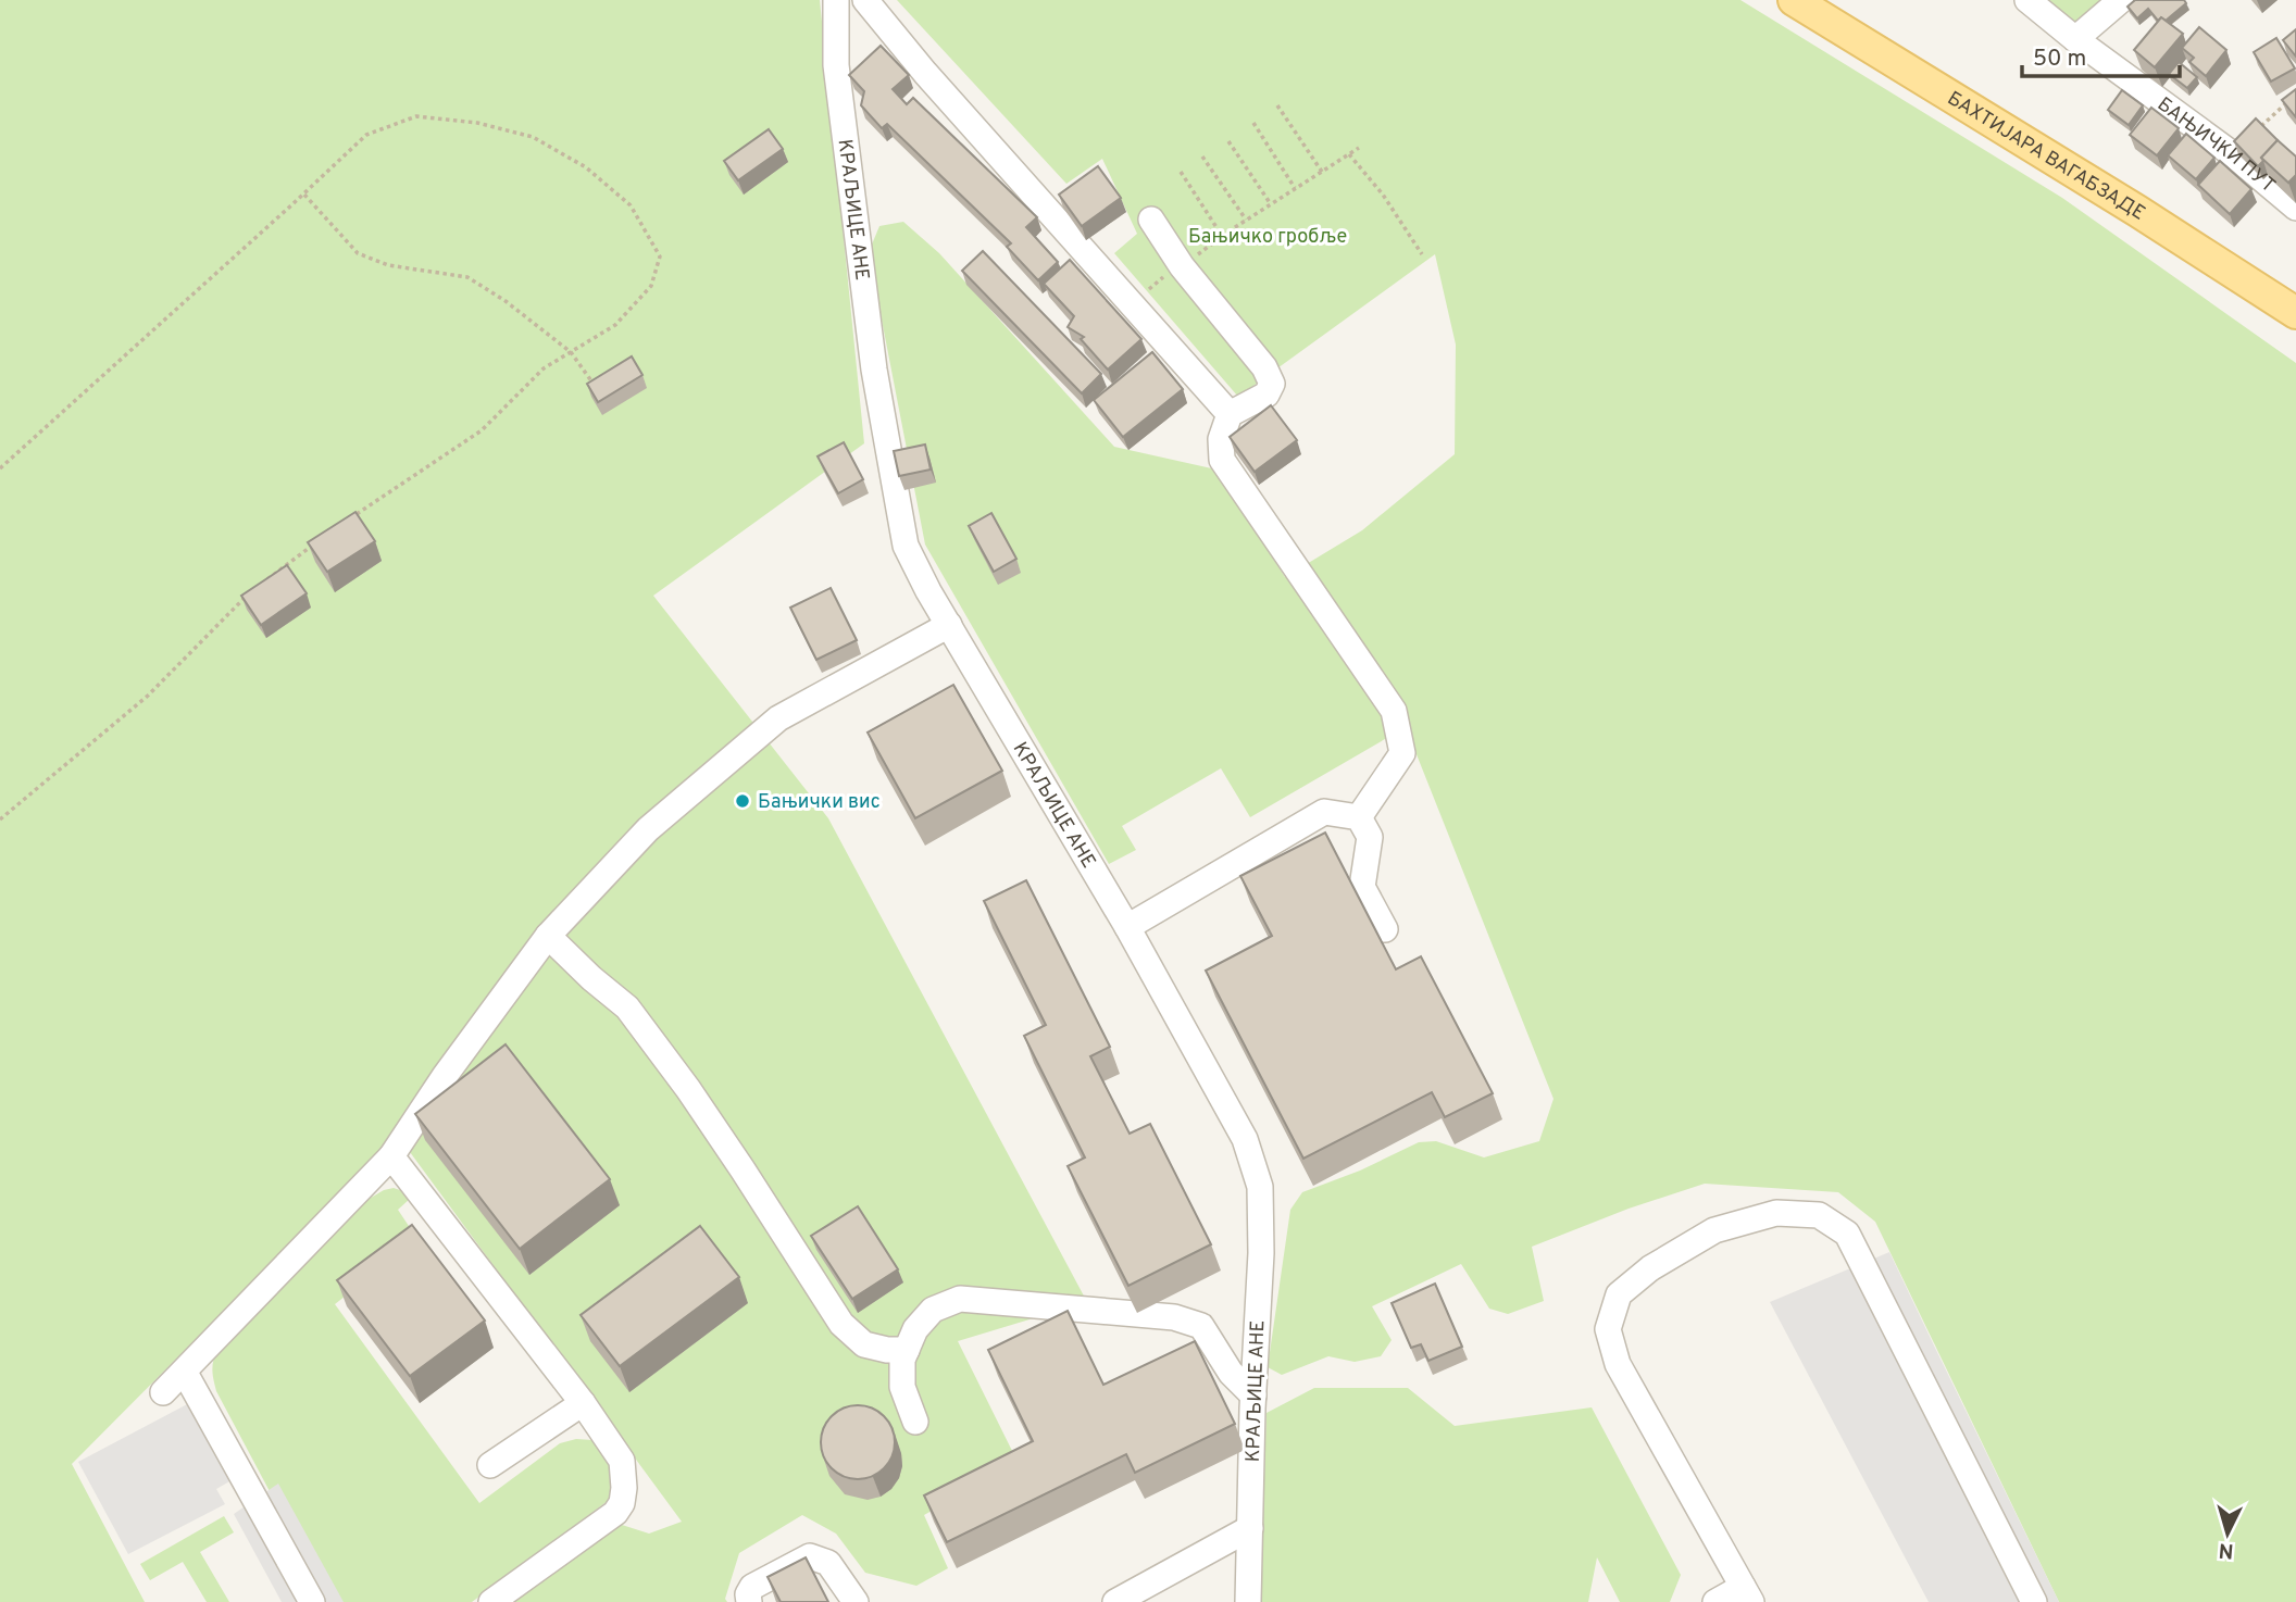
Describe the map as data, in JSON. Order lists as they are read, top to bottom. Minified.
{"streets":{"main road":["БАХТИЈАРА ВАГАБЗАДЕ"],"street":["БАЊИЧКИ ПУТ","КРАЉИЦЕ АНЕ"]},"parks":["Бањичко гробље"],"places":["Бањички вис"],"scale_bar":"50 m","north":"bottom"}
